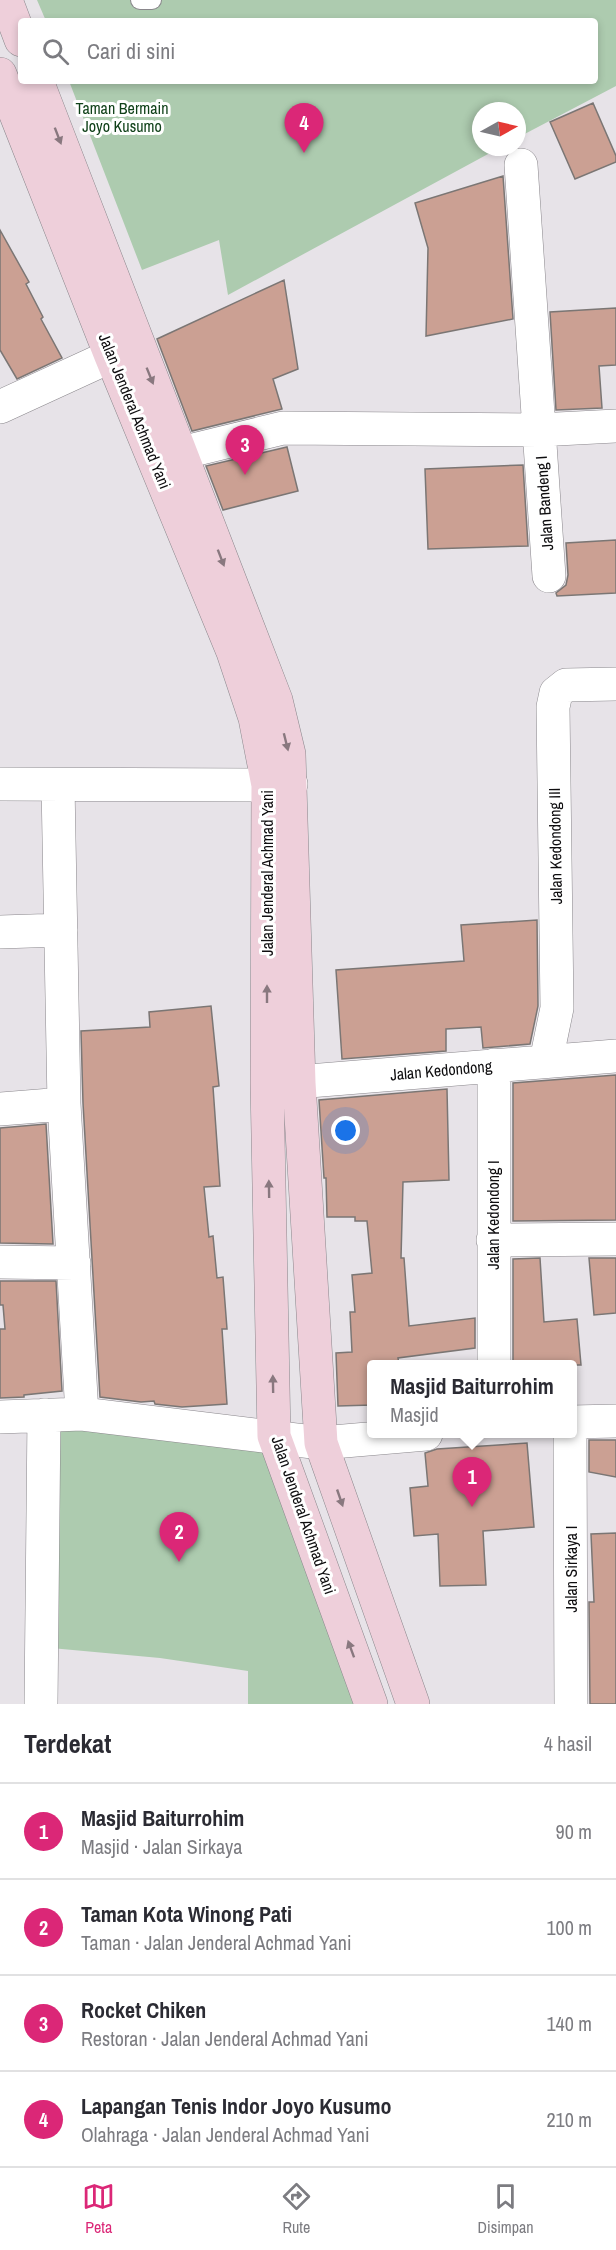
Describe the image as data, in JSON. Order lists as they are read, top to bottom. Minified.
{"streets":{"main road":["Jalan Jenderal Achmad Yani"],"street":["Jalan Bandeng I","Jalan Kedondong III","Jalan Kedondong","Jalan Kedondong I","Jalan Sirkaya I"]},"crossings":[["Jalan Jenderal Achmad Yani","Jalan Kedondong"],["Jalan Kedondong III","Jalan Kedondong"],["Jalan Kedondong","Jalan Kedondong I"]],"parks":["Taman Bermain Joyo Kusumo"],"north":"right","page":{"search":"Cari di sini","pins":["4","3","1","2"],"popup":["Masjid Baiturrohim","Masjid"],"heading":["Terdekat","4 hasil"],"list":[{"mark":"1","name":"Masjid Baiturrohim","note":"Masjid · Jalan Sirkaya","value":"90 m"},{"mark":"2","name":"Taman Kota Winong Pati","note":"Taman · Jalan Jenderal Achmad Yani","value":"100 m"},{"mark":"3","name":"Rocket Chiken","note":"Restoran · Jalan Jenderal Achmad Yani","value":"140 m"},{"mark":"4","name":"Lapangan Tenis Indor Joyo Kusumo","note":"Olahraga · Jalan Jenderal Achmad Yani","value":"210 m"}],"nav":["Peta","Rute","Disimpan"]}}
